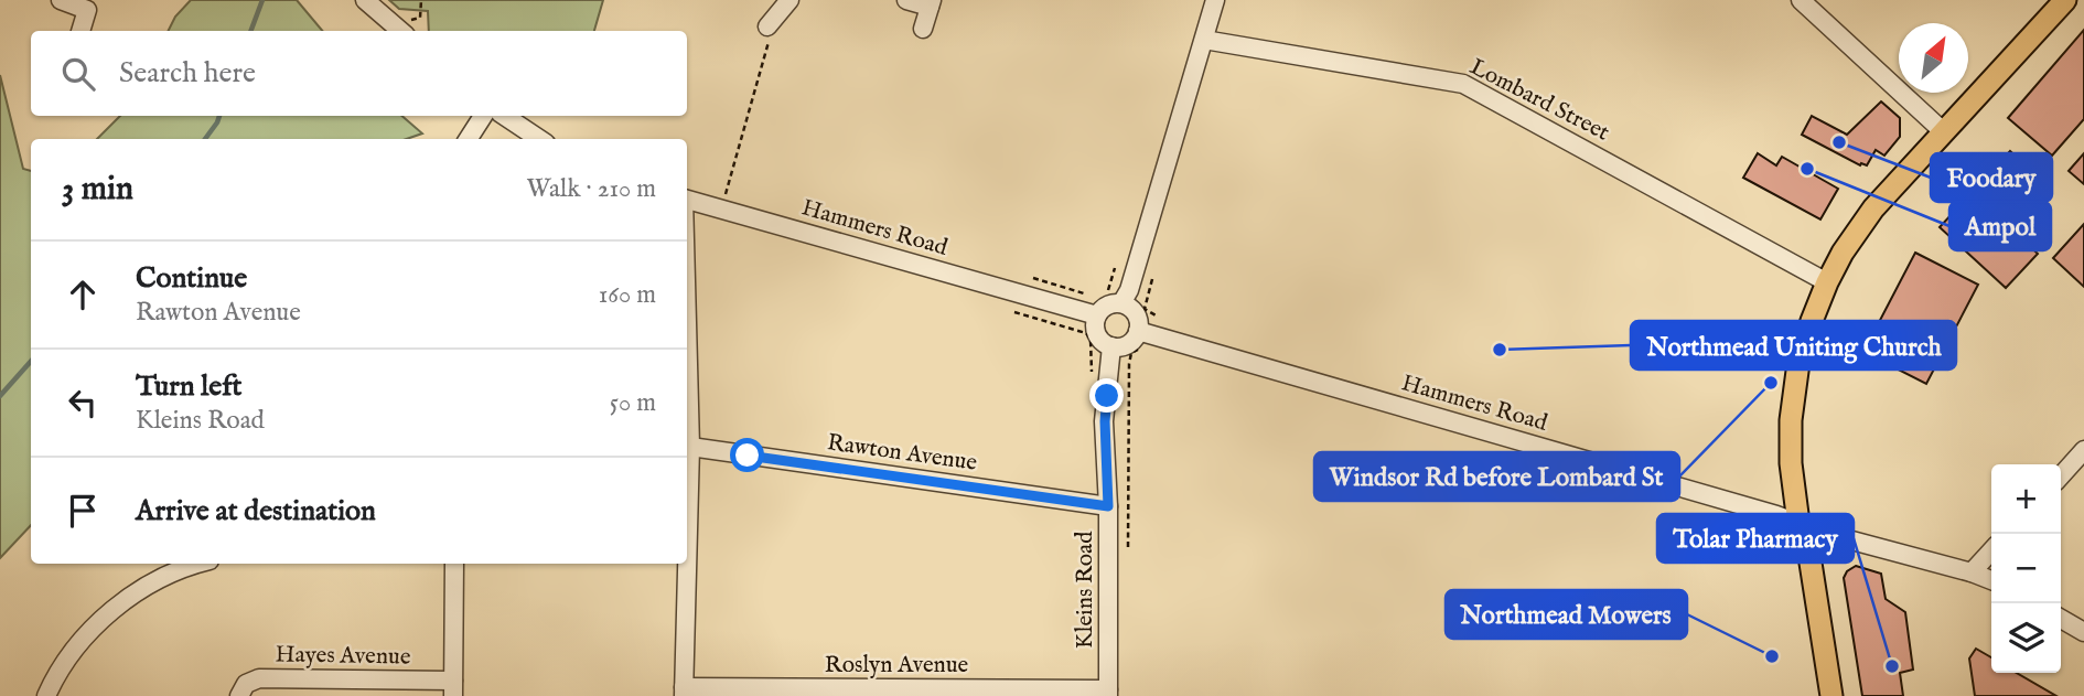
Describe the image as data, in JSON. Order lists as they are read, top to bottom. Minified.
{"streets":{"street":["Lombard Street","Hammers Road","Rawton Avenue","Kleins Road","Hayes Avenue","Roslyn Avenue"]},"crossings":[["Hammers Road","Kleins Road"],["Rawton Avenue","Kleins Road"],["Kleins Road","Roslyn Avenue"]],"places":["Foodary","Ampol","Northmead Uniting Church","Windsor Rd before Lombard St","Northmead Mowers","Tolar Pharmacy"],"north":"top right","page":{"search":"Search here","heading":["3 min","Walk · 210 m"],"list":[["Continue","Rawton Avenue","160 m"],["Turn left","Kleins Road","50 m"],"Arrive at destination"],"map_buttons":["+","−"]}}
